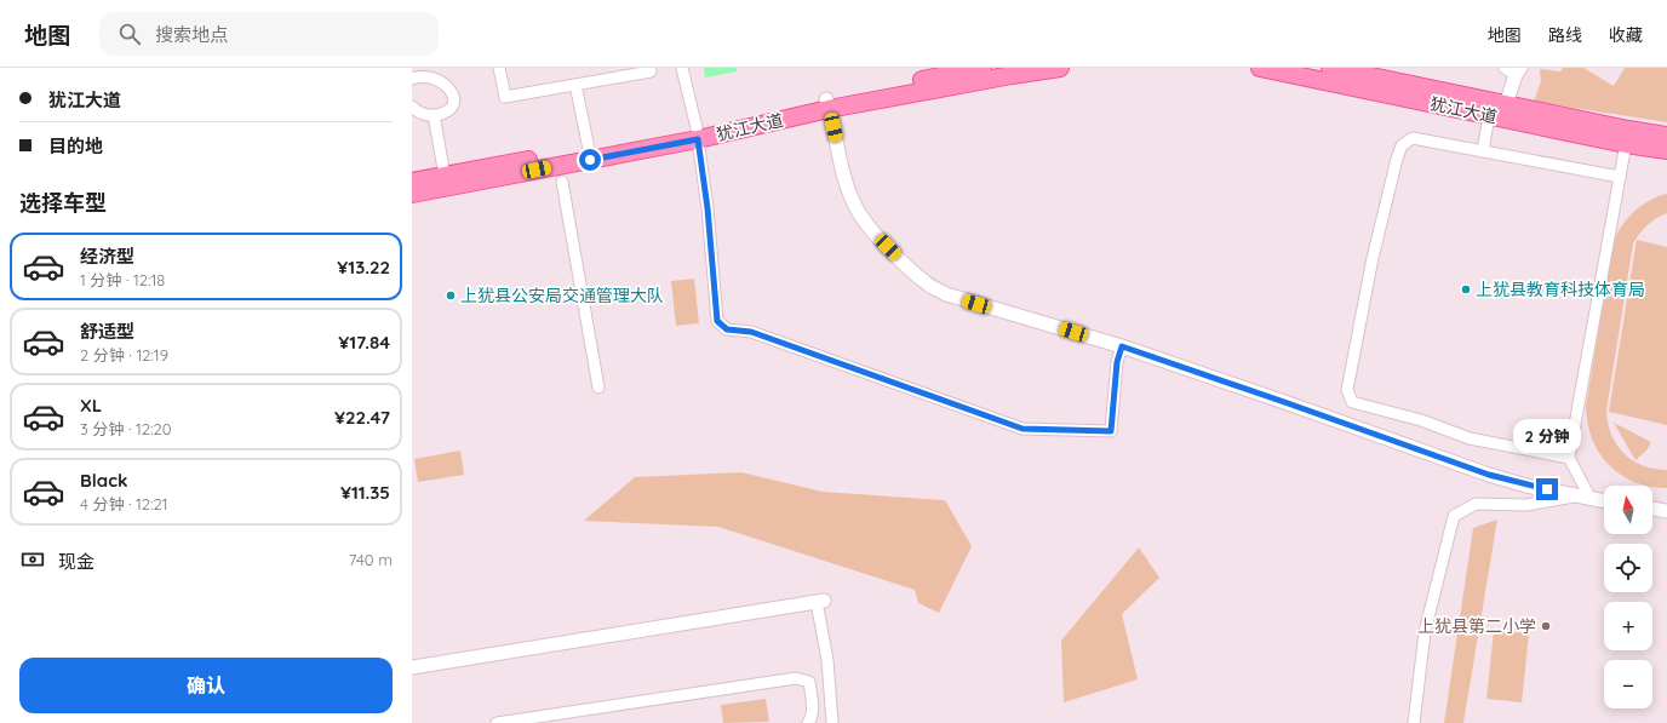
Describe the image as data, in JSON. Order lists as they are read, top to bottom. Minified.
{"streets":{"main road":["犹江大道"]},"places":["上犹县教育科技体育局","上犹县公安局交通管理大队","上犹县第二小学"],"north":"top","page":{"header":"地图","search":"搜索地点","nav":["地图","路线","收藏"],"banner":["犹江大道","目的地"],"heading":"选择车型","list":[{"name":"经济型","note":"1 分钟 · 12:18","value":"¥13.22"},{"name":"舒适型","note":"2 分钟 · 12:19","value":"¥17.84"},{"name":"XL","note":"3 分钟 · 12:20","value":"¥22.47"},{"name":"Black","note":"4 分钟 · 12:21","value":"¥11.35"}],"bubble":"2 分钟","map_buttons":["+","−"],"pay":["现金","740 m"],"buttons":"确认"}}
